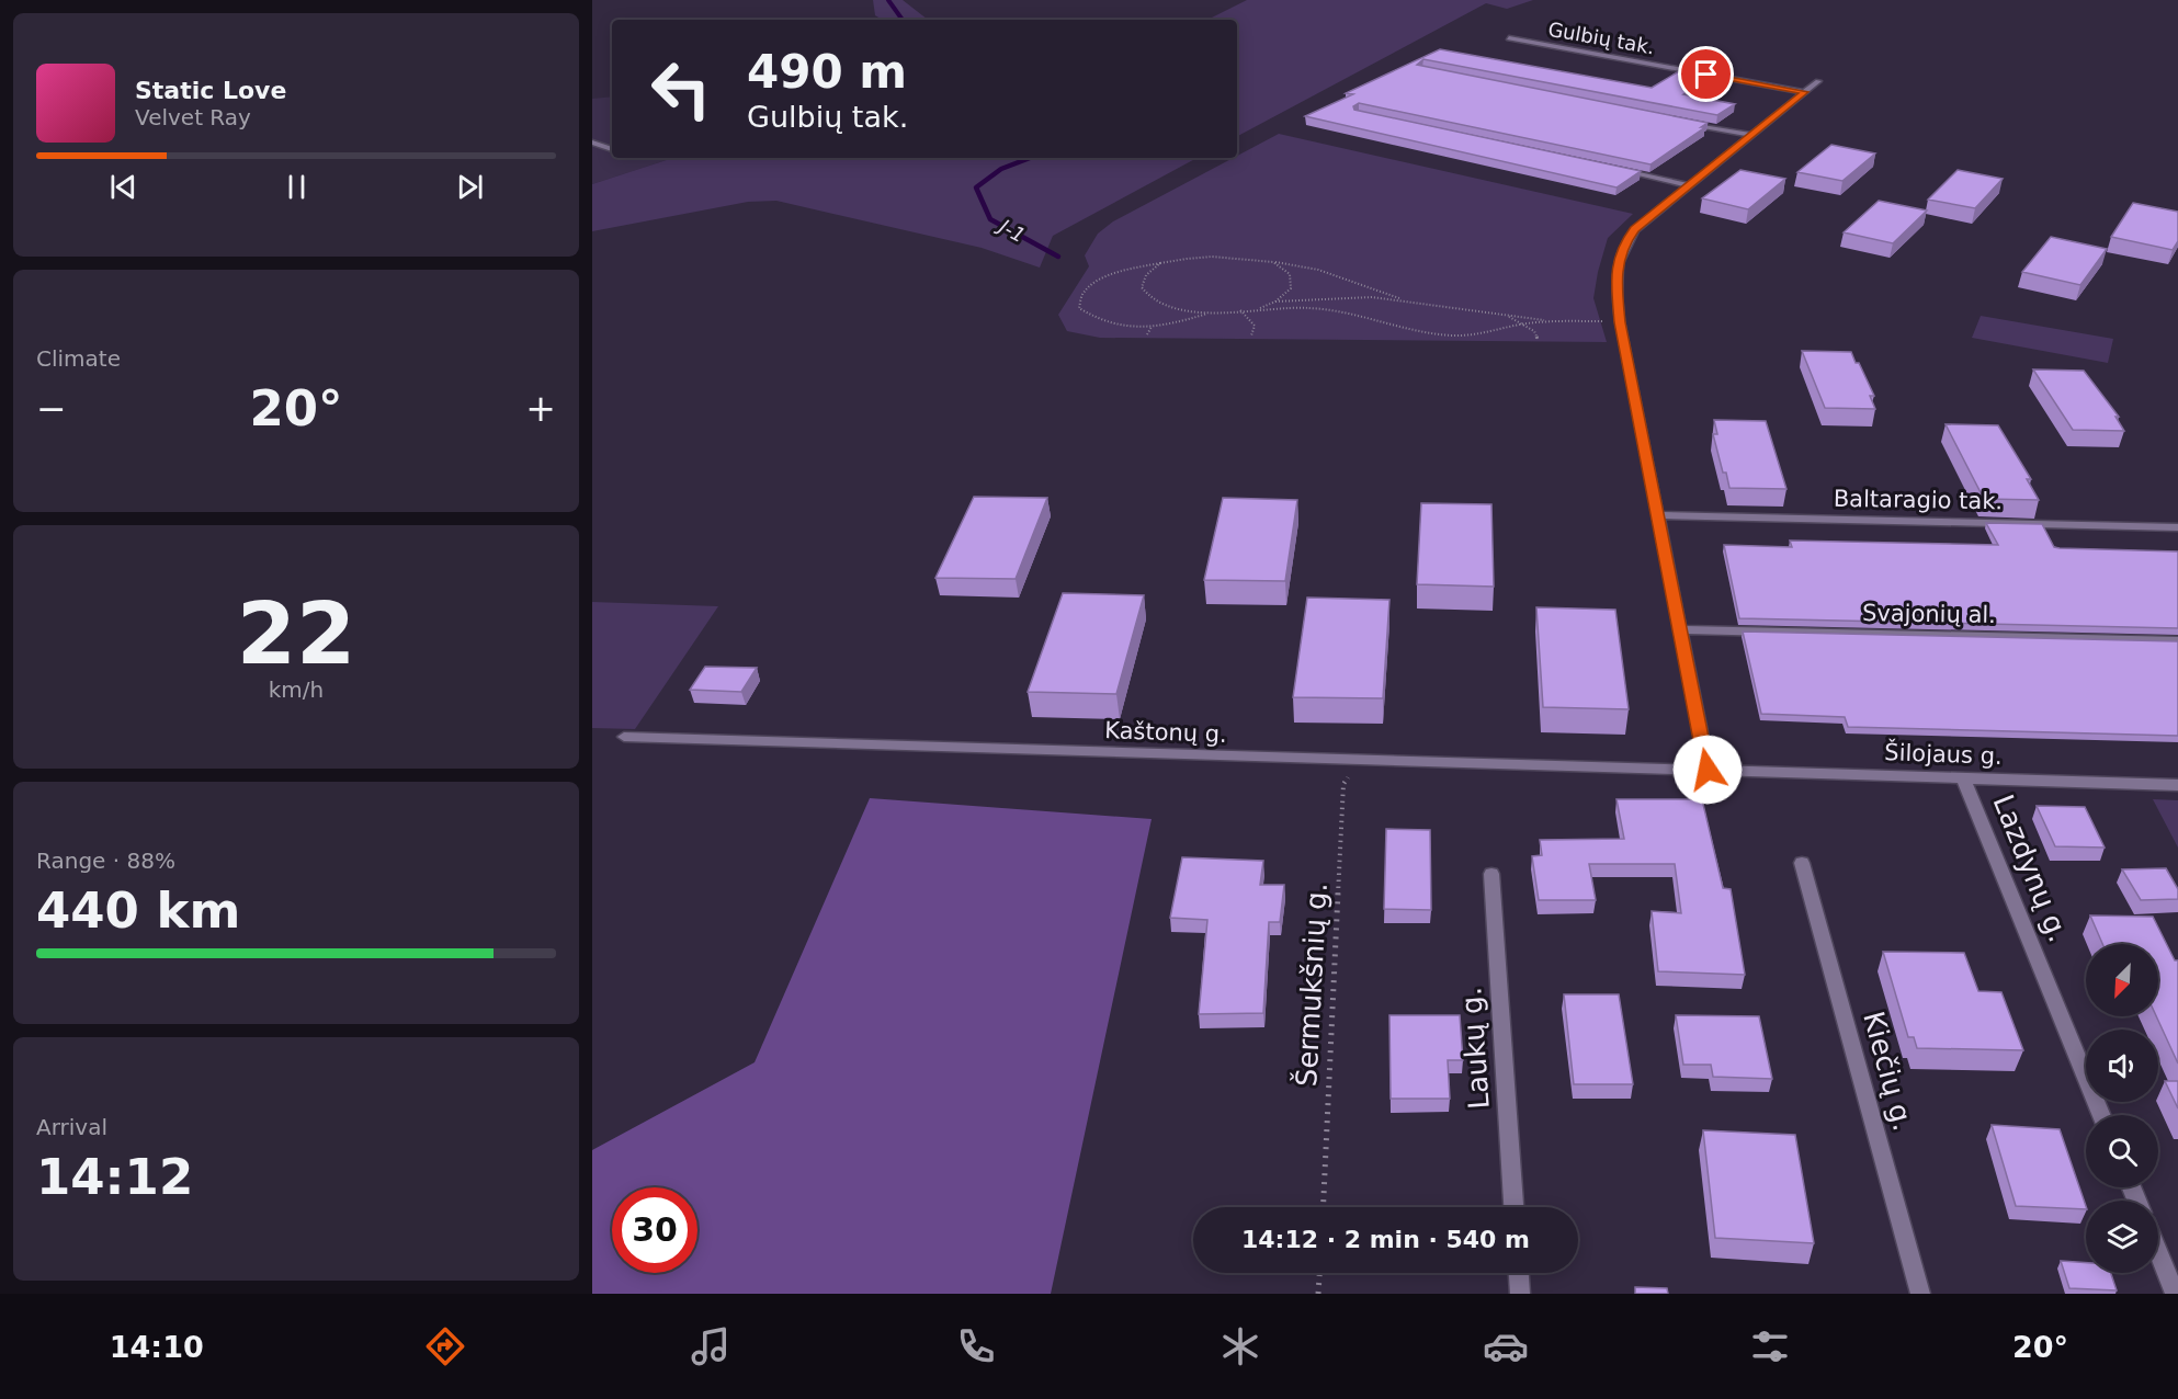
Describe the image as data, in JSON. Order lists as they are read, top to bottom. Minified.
{"streets":{"street":["Gulbių tak.","Baltaragio tak.","Svajonių al.","Kaštonų g.","Šilojaus g.","Lazdynų g.","Laukų g.","Kiečių g."],"path":["Šermukšnių g."]},"crossings":[["Kaštonų g.","Šilojaus g."],["Kaštonų g.","Šermukšnių g."],["Šilojaus g.","Lazdynų g."]],"water":["J-1"],"north":"bottom left","page":{"turn":["490 m","Gulbių tak."],"song":["Static Love","Velvet Ray"],"tile":["Climate",["22","km/h"],["Range · 88%","440 km"],["Arrival","14:12"]],"heat":["−","20°","+"],"limit":"30","trip":"14:12 · 2 min · 540 m","tabs":["14:10","20°"]}}
